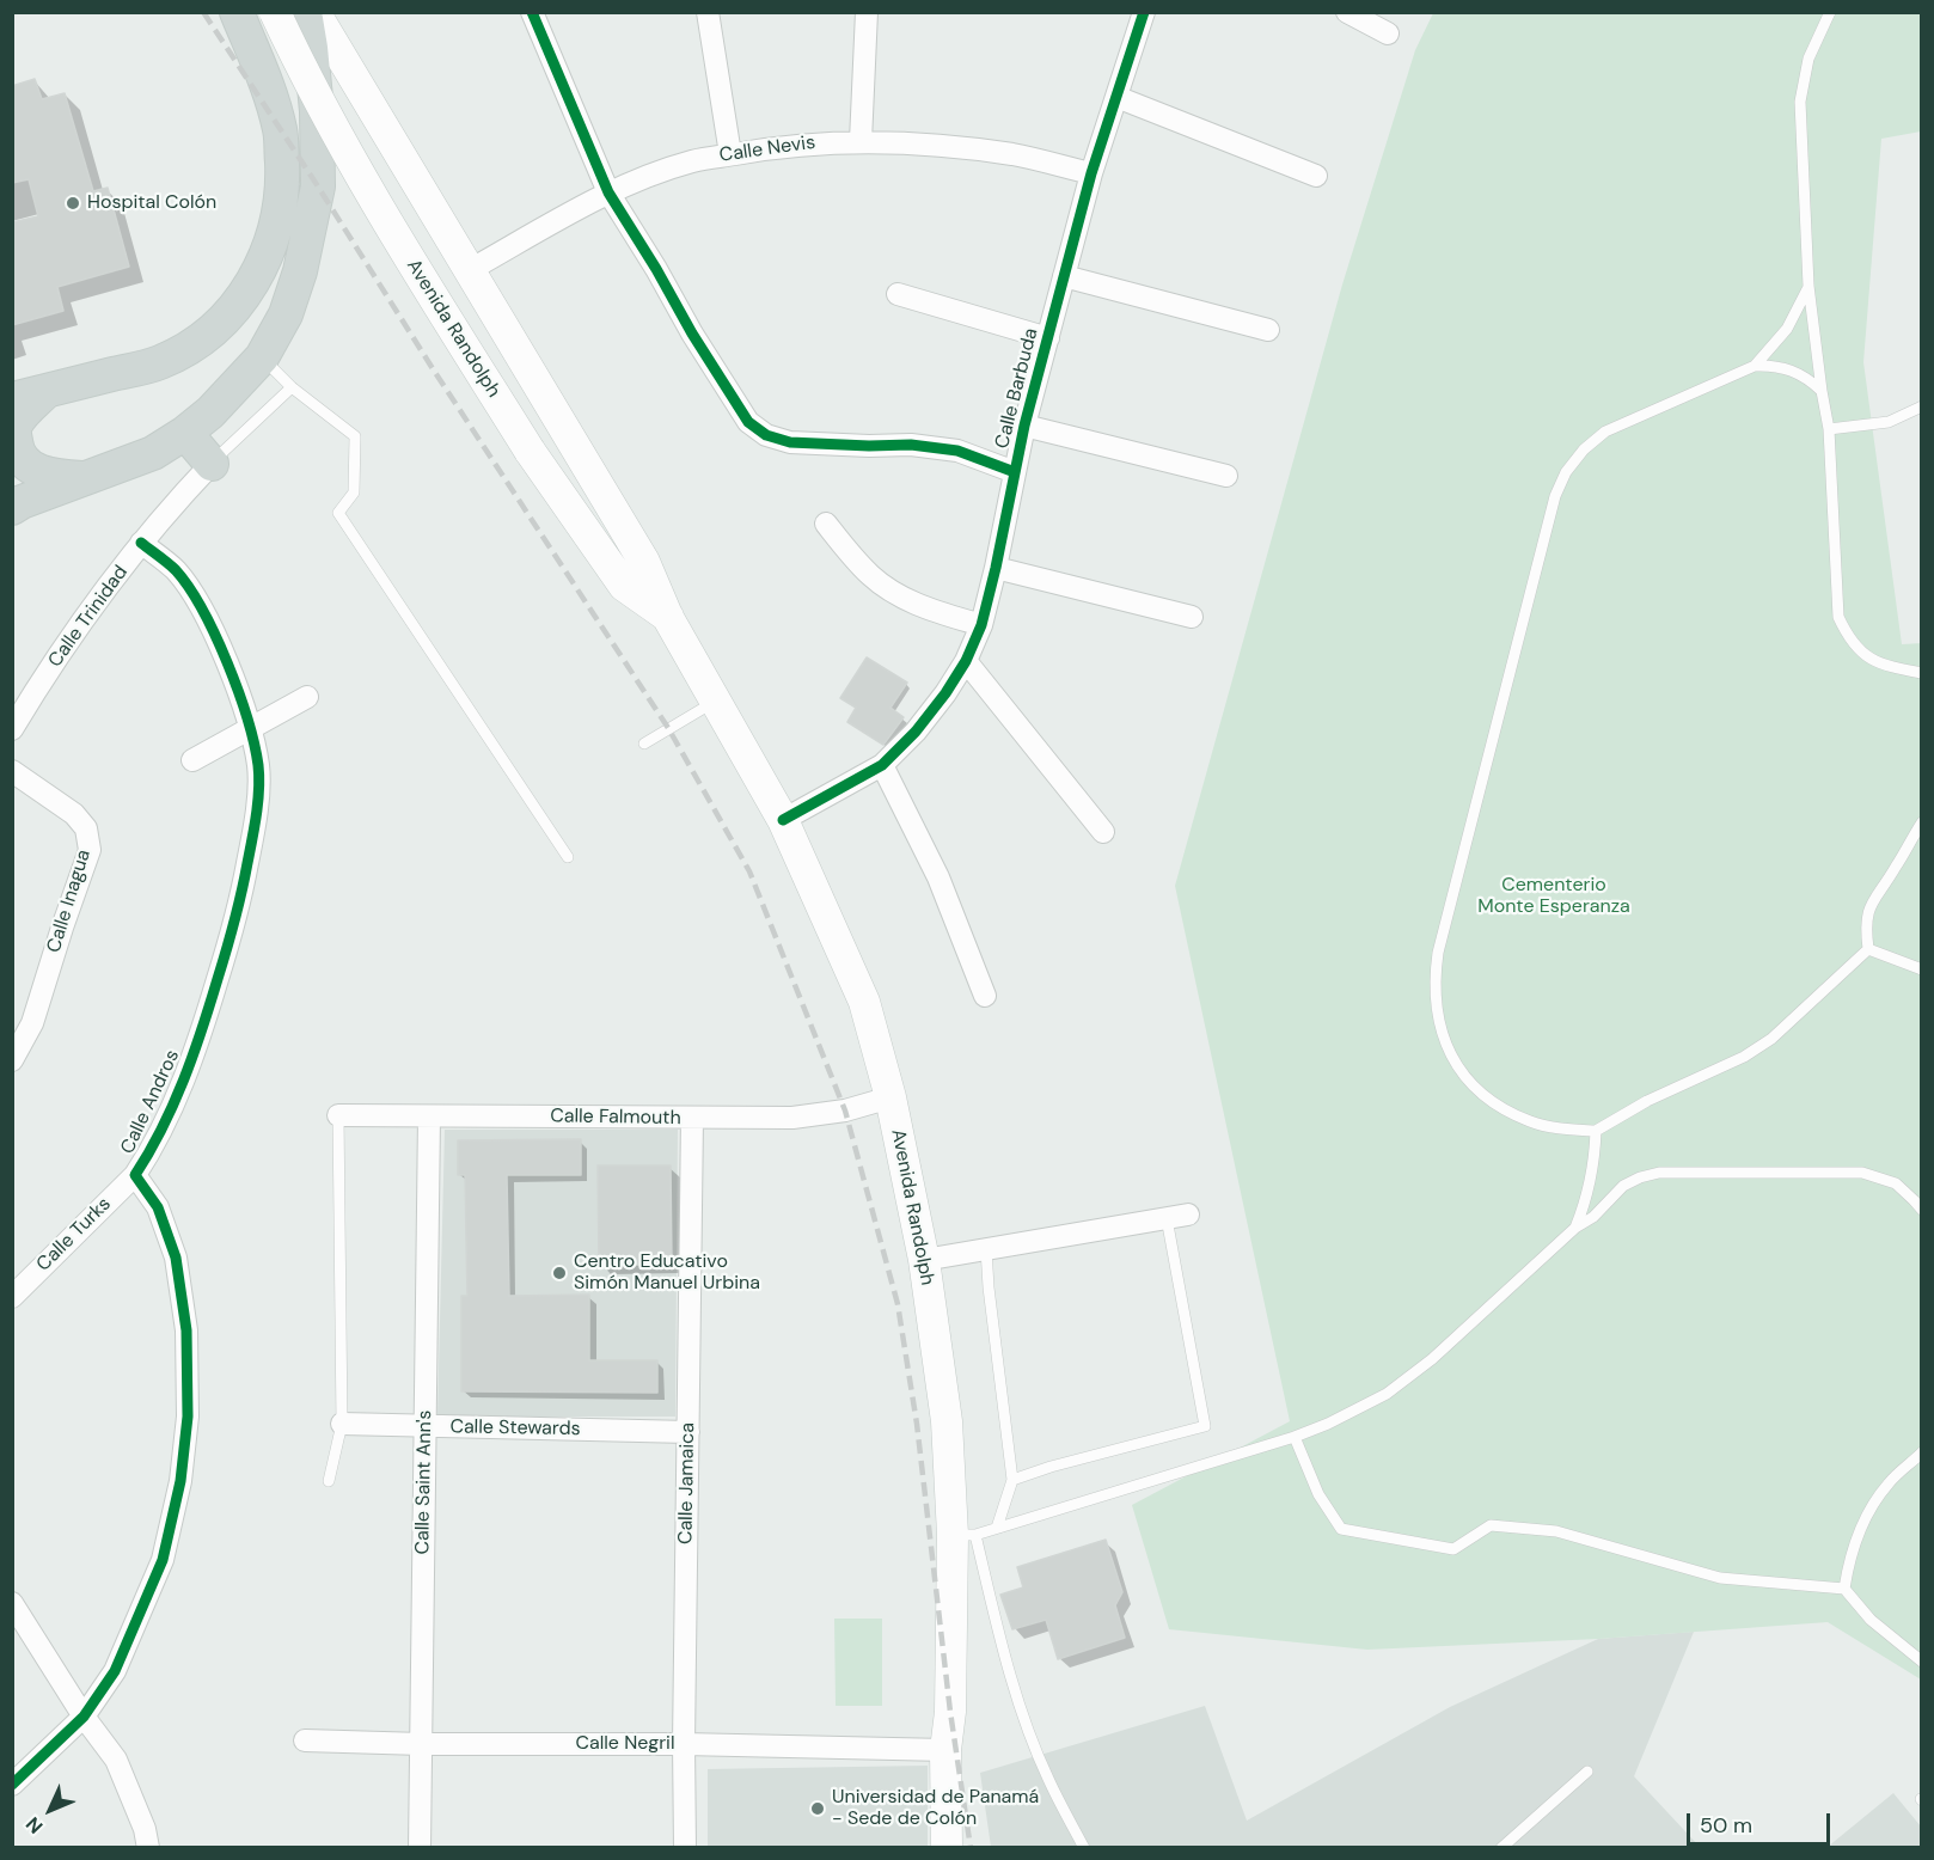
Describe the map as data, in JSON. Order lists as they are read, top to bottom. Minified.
{"streets":{"main road":["Avenida Randolph"],"street":["Calle Nevis","Calle Barbuda","Calle Trinidad","Calle Inagua","Calle Andros","Calle Falmouth","Calle Turks","Calle Stewards","Calle Saint Ann's","Calle Jamaica","Calle Negril"]},"crossings":[["Calle Nevis","Avenida Randolph"],["Calle Nevis","Calle Barbuda"],["Avenida Randolph","Calle Barbuda"],["Avenida Randolph","Calle Falmouth"],["Avenida Randolph","Calle Negril"],["Calle Trinidad","Calle Andros"],["Calle Andros","Calle Turks"],["Calle Falmouth","Calle Saint Ann's"],["Calle Falmouth","Calle Jamaica"],["Calle Stewards","Calle Saint Ann's"],["Calle Stewards","Calle Jamaica"],["Calle Saint Ann's","Calle Negril"],["Calle Jamaica","Calle Negril"]],"parks":["Cementerio Monte Esperanza"],"places":["Hospital Colón","Centro Educativo Simón Manuel Urbina","Universidad de Panamá - Sede de Colón"],"scale_bar":"50 m","north":"bottom left"}
